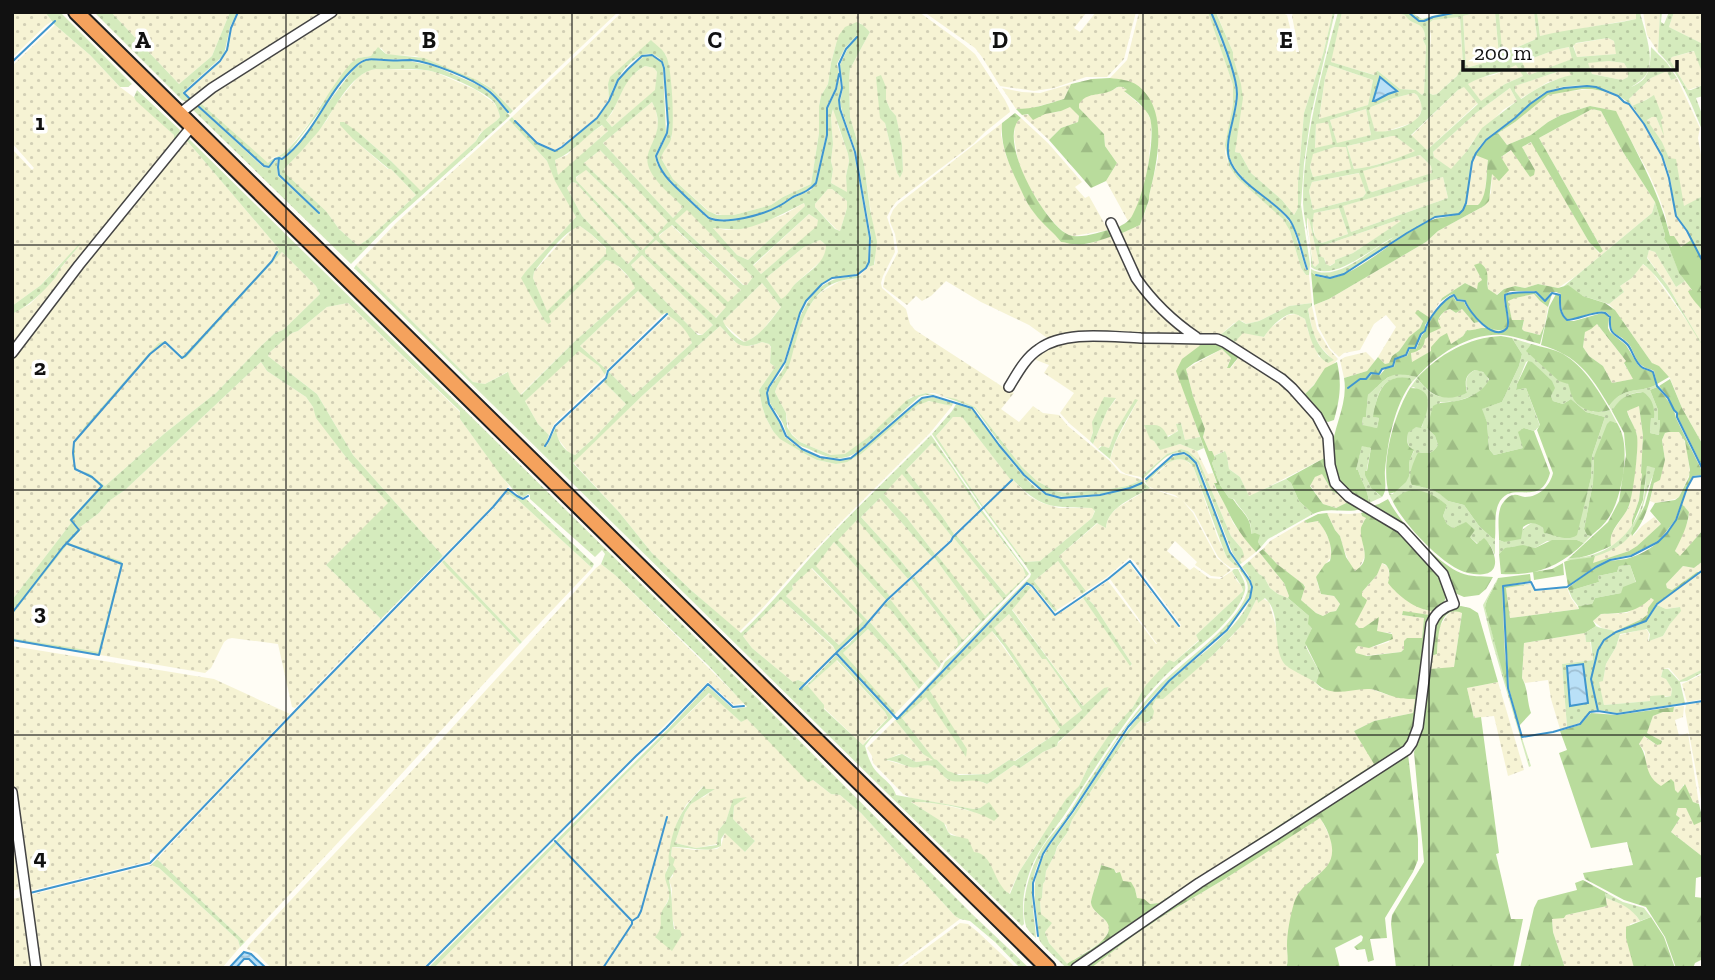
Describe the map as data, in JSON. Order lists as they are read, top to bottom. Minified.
{"scale_bar":"200 m","grid":{"columns":["A","B","C","D","E"],"rows":["1","2","3","4"]}}
